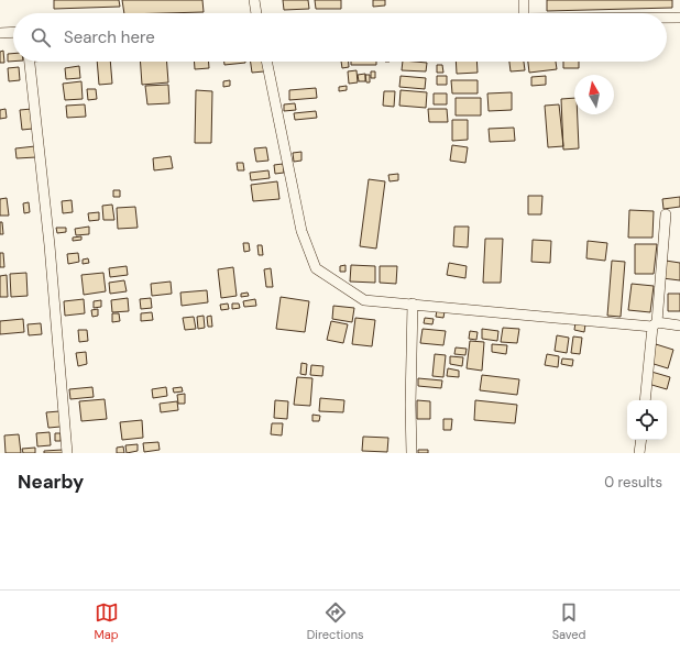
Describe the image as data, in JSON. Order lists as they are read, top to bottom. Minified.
{"north":"top","page":{"search":"Search here","heading":["Nearby","0 results"],"nav":["Map","Directions","Saved"]}}
